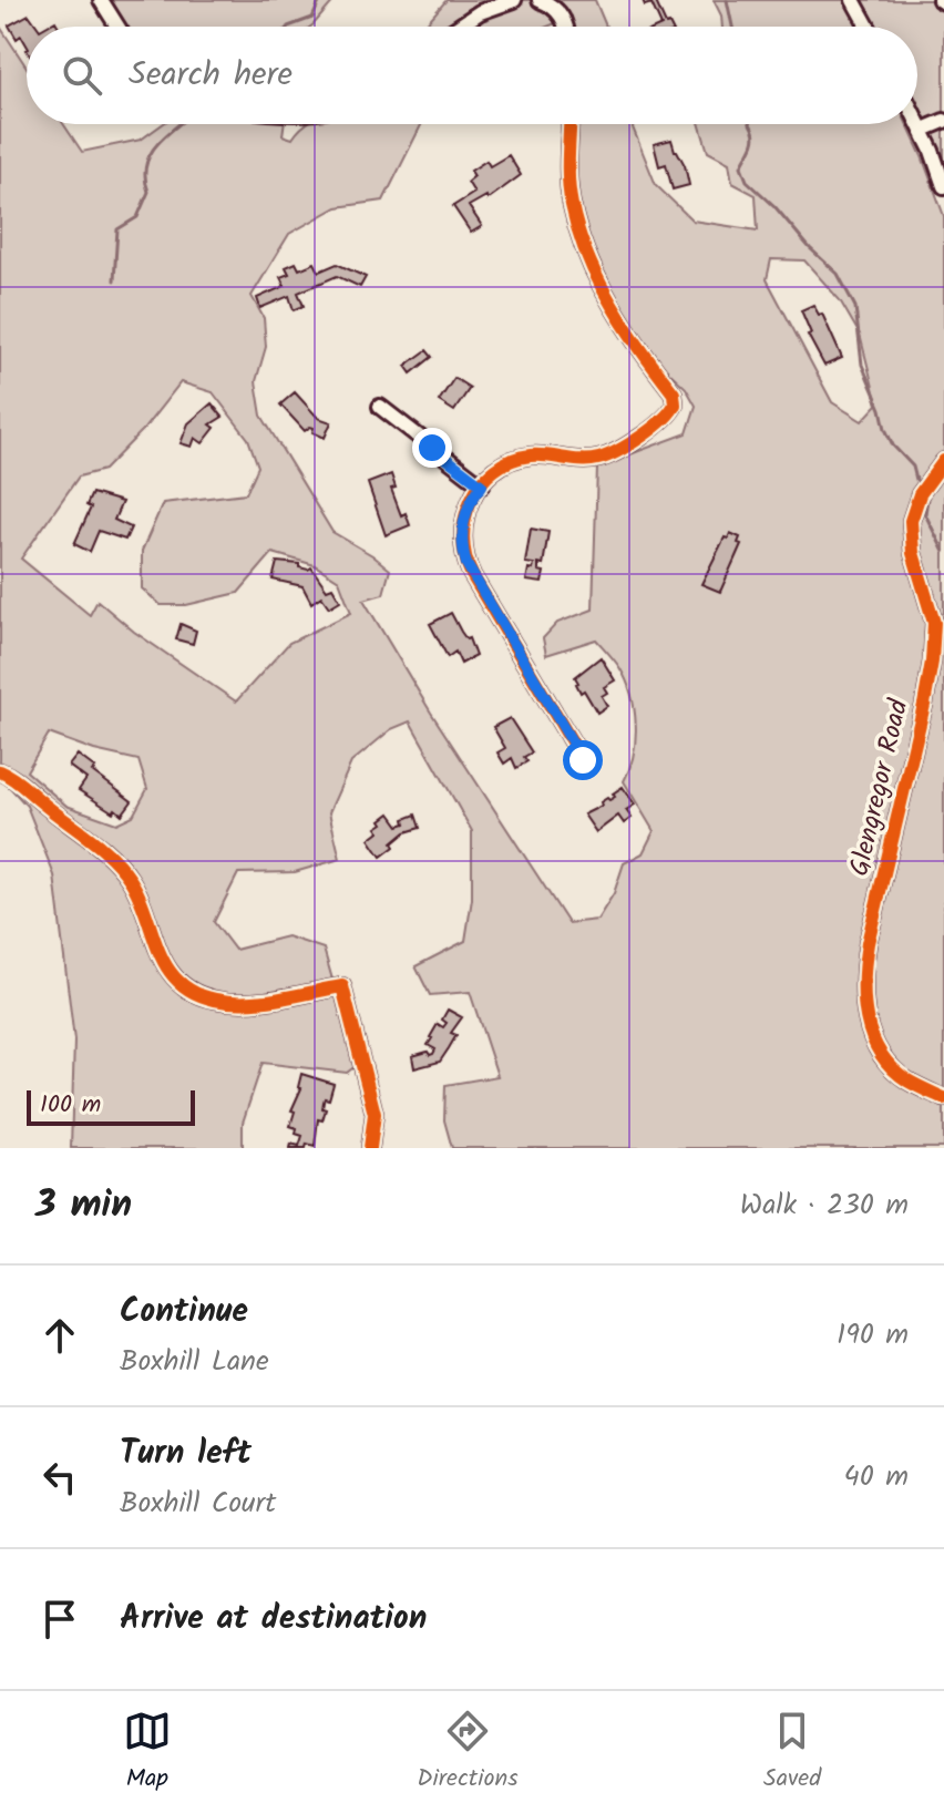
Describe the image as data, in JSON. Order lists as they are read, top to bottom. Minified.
{"streets":{"street":["Glengregor Road"]},"scale_bar":"100 m","page":{"search":"Search here","scale":"100 m","heading":["3 min","Walk · 230 m"],"list":[["Continue","Boxhill Lane","190 m"],["Turn left","Boxhill Court","40 m"],"Arrive at destination"],"nav":["Map","Directions","Saved"]}}
